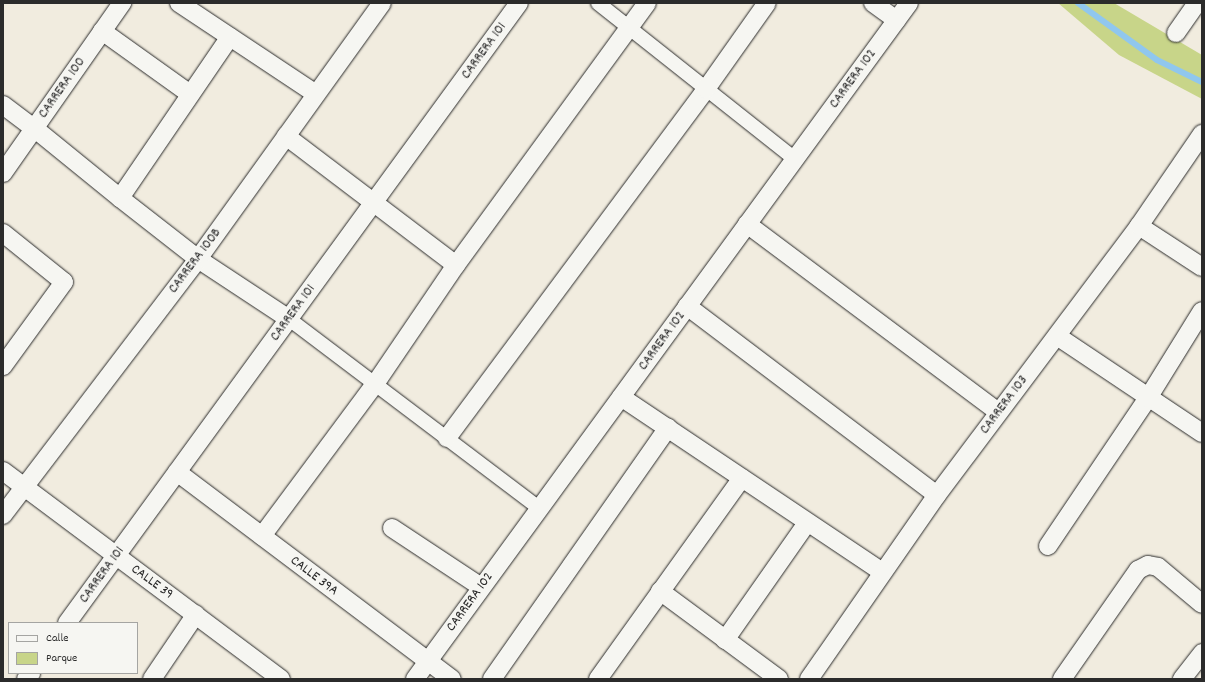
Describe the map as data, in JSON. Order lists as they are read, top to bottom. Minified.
{"streets":{"street":["CARRERA 101","CARRERA 102","CARRERA 100","CARRERA 100B","CARRERA 103","CALLE 39A","CALLE 39"]},"crossings":[["CARRERA 101","CALLE 39A"],["CARRERA 101","CALLE 39"],["CARRERA 102","CALLE 39A"],["CARRERA 100B","CALLE 39"]],"legend":["Calle","Parque"]}
